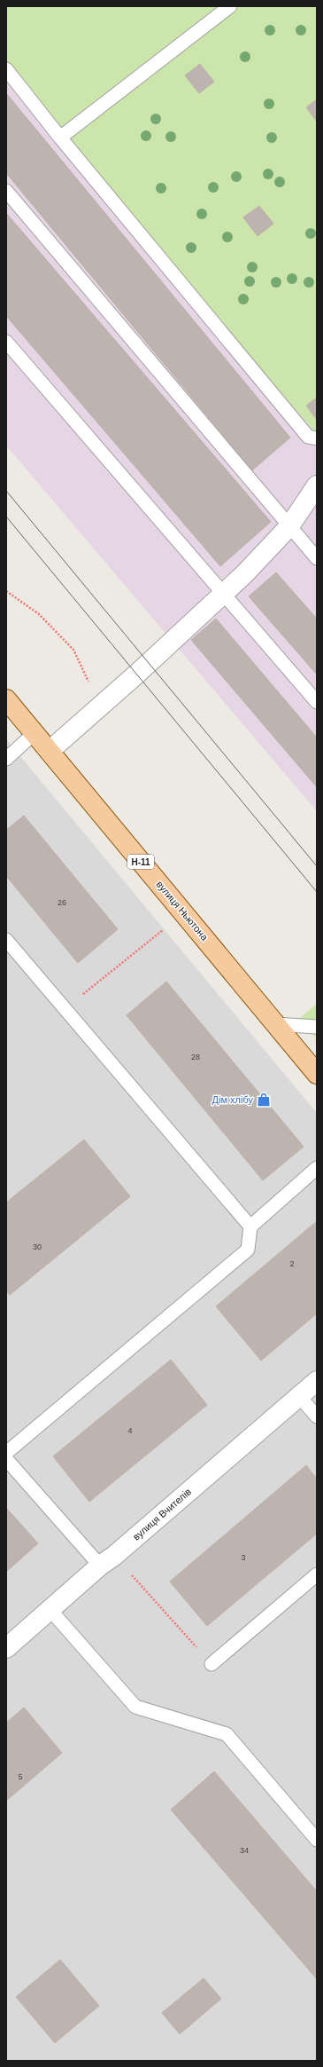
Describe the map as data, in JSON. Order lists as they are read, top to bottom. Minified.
{"streets":{"main road":["Н-11","вулиця Ньютона"],"street":["вулиця Вчителів"]},"places":{"shop":["Дім хлібу"]},"house_numbers":["26","28","30","2","4","3","5","34"]}
